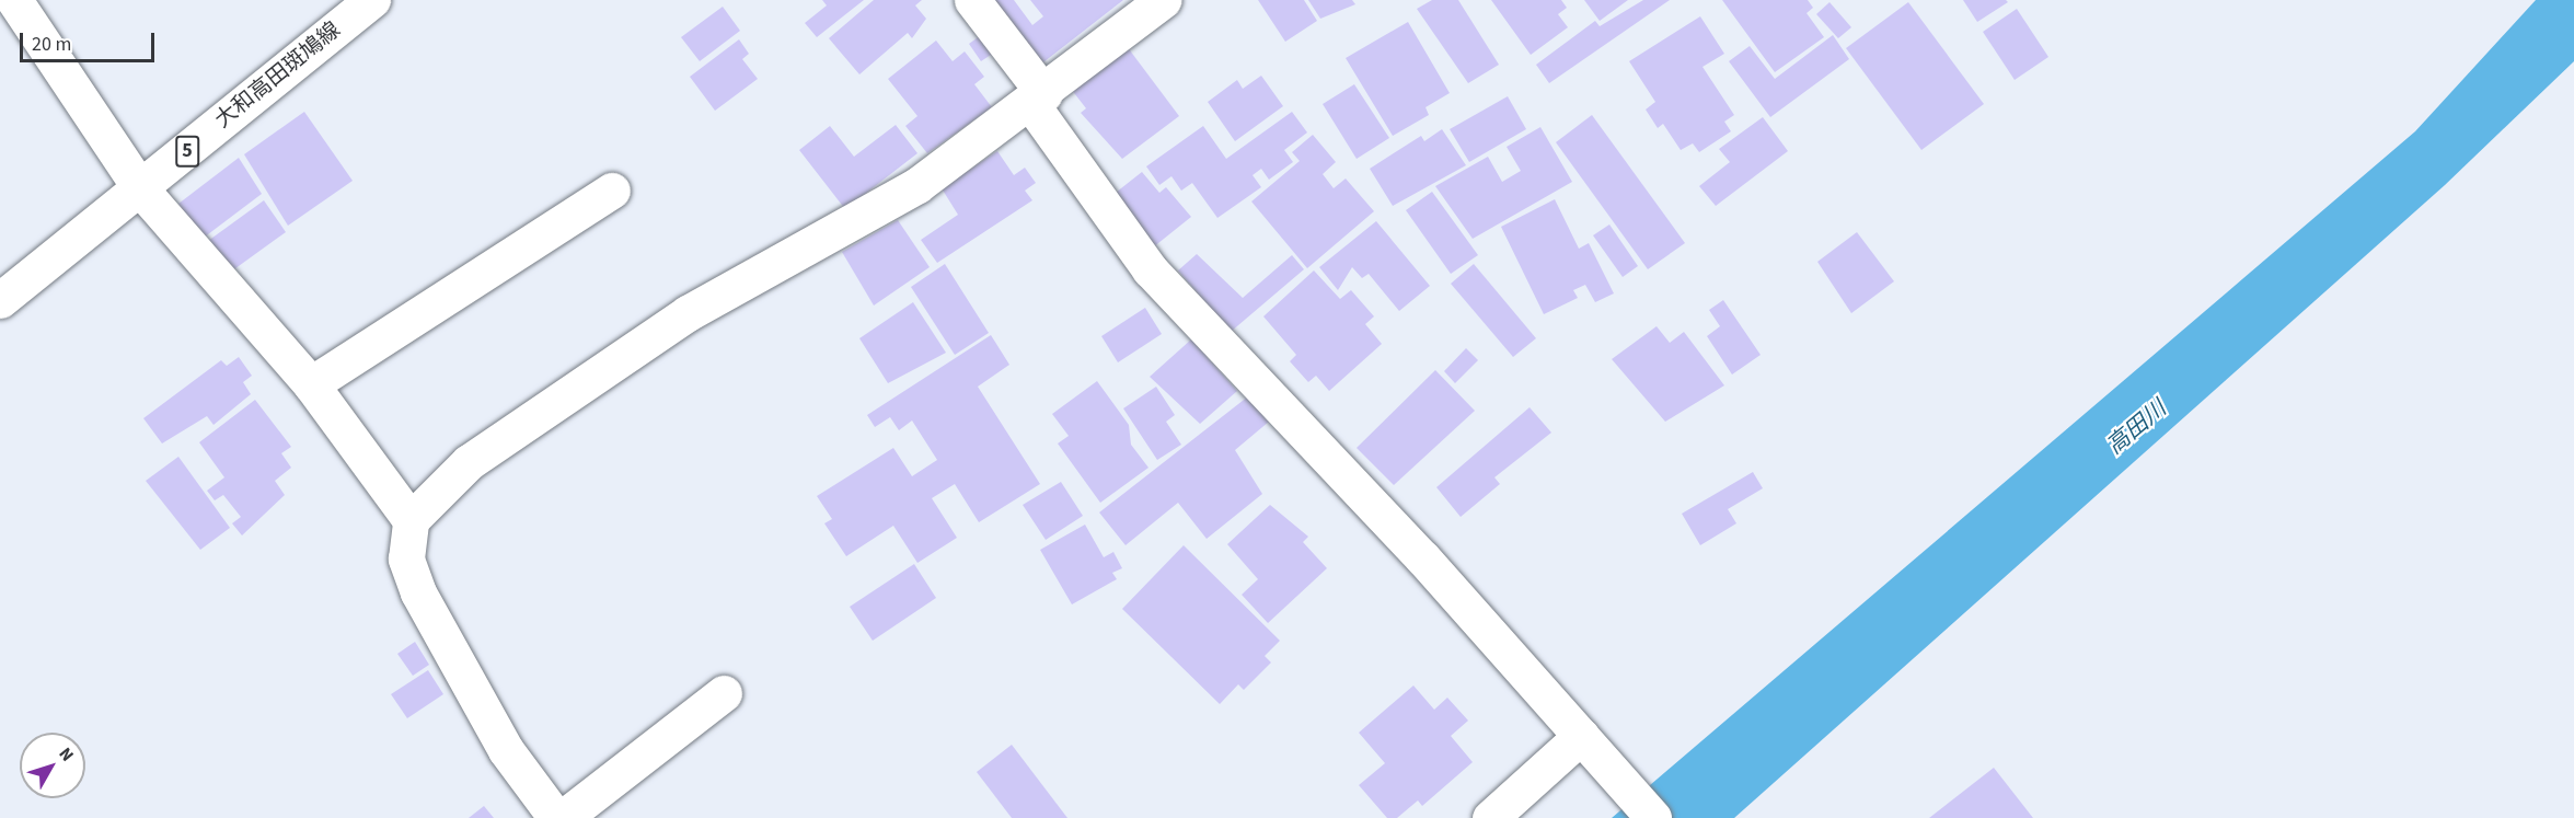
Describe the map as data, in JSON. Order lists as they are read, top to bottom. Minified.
{"streets":{"street":["大和高田斑鳩線","5"]},"water":["高田川"],"scale_bar":"20 m","north":"top right"}
